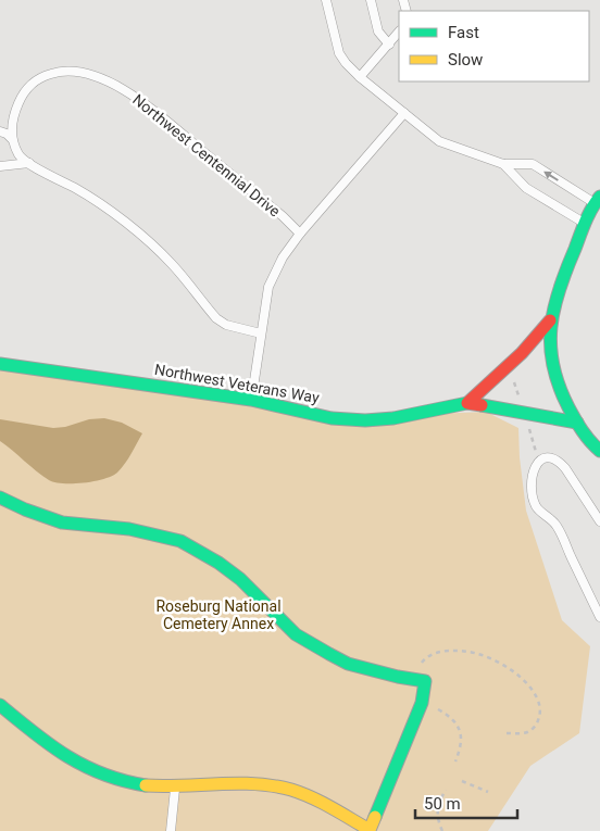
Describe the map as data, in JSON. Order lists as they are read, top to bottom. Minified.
{"streets":{"street":["Northwest Veterans Way"],"lane":["Northwest Centennial Drive"]},"parks":["Roseburg National Cemetery Annex"],"legend":["Fast","Slow"],"scale_bar":"50 m"}
